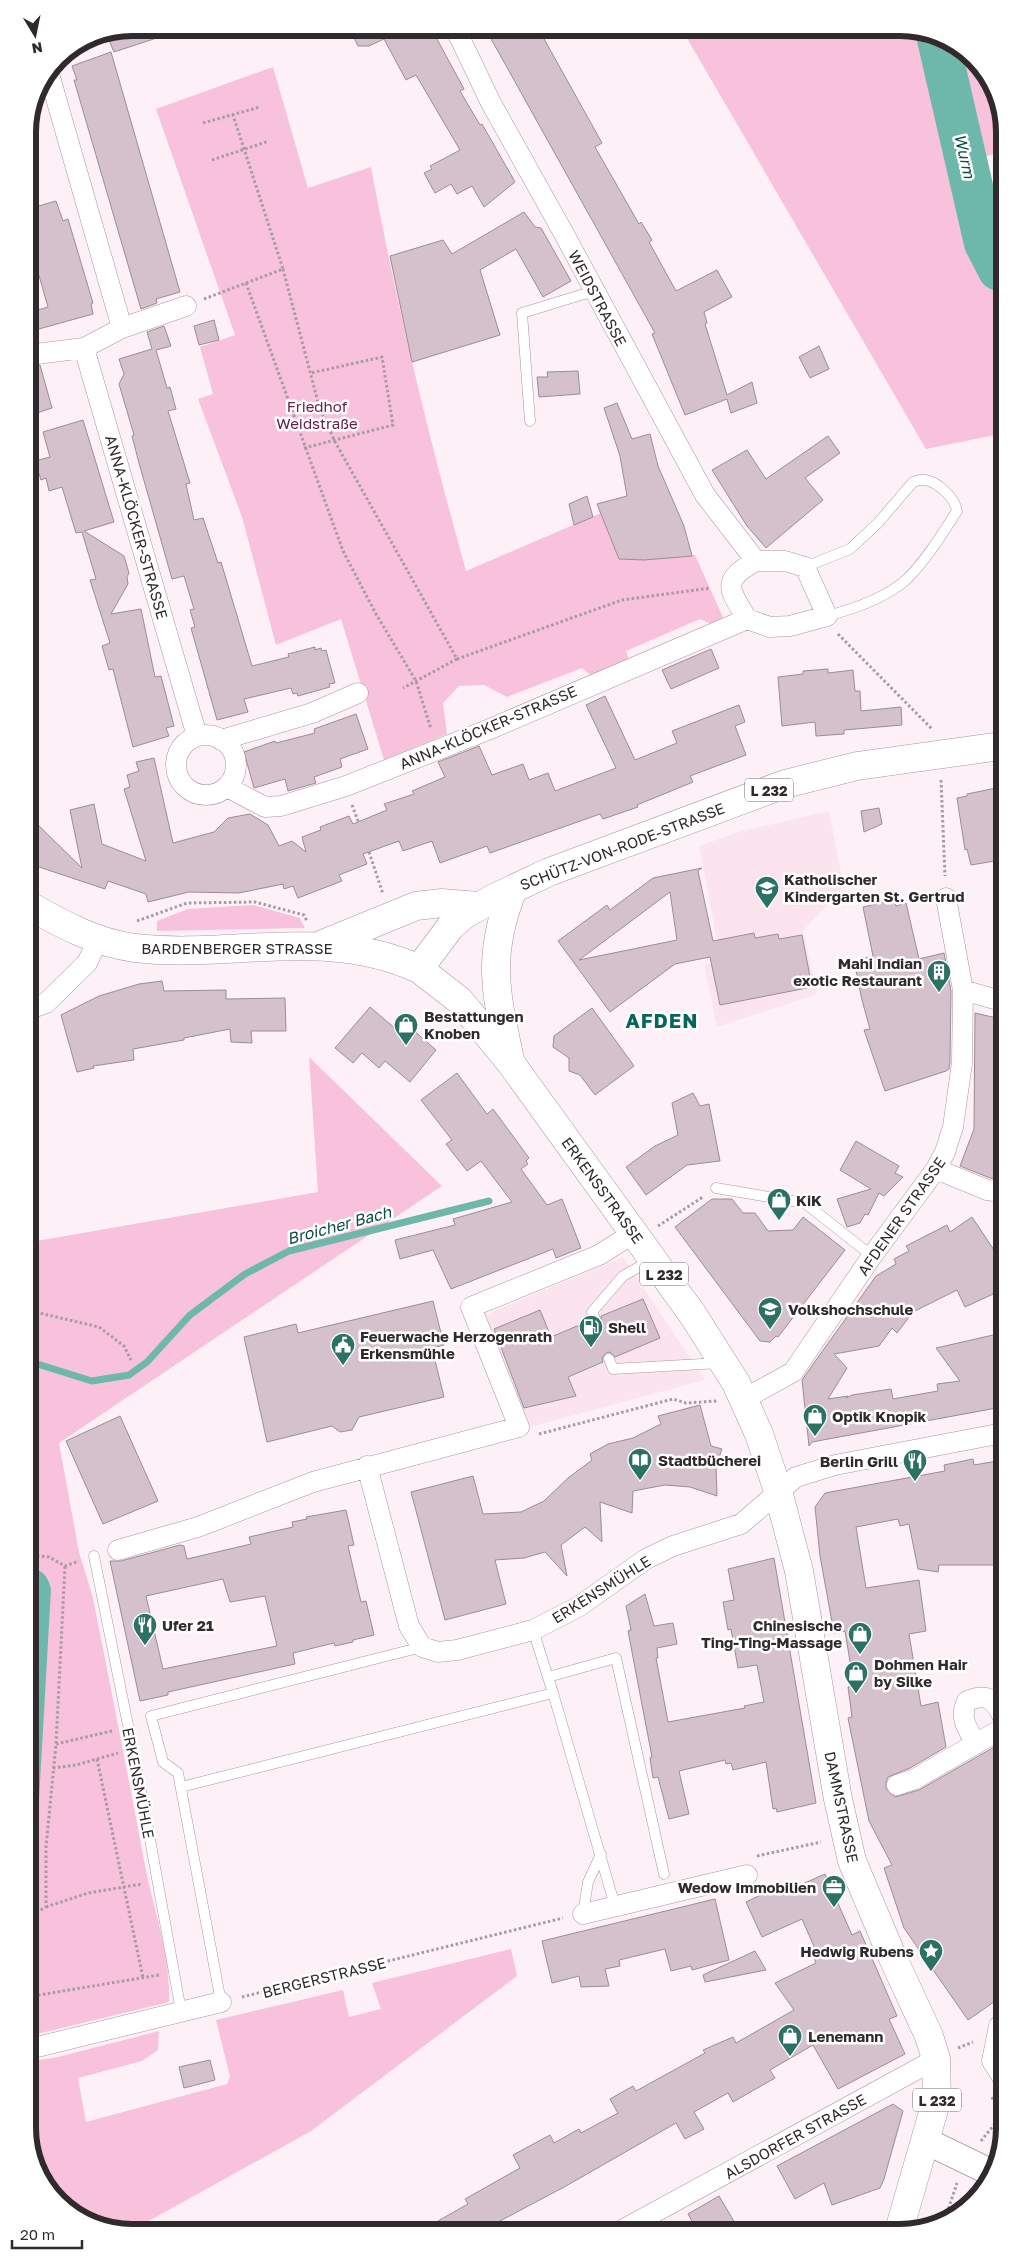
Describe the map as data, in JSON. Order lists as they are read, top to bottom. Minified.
{"streets":{"main road":["L 232","SCHÜTZ-VON-RODE-STRASSE","BARDENBERGER STRASSE","ERKENSSTRASSE","DAMMSTRASSE"],"street":["WEIDSTRASSE","ANNA-KLÖCKER-STRASSE","AFDENER STRASSE","ERKENSMÜHLE","ALSDORFER STRASSE"],"path":["BERGERSTRASSE"]},"crossings":[["WEIDSTRASSE","ANNA-KLÖCKER-STRASSE"],["L 232","DAMMSTRASSE"],["SCHÜTZ-VON-RODE-STRASSE","BARDENBERGER STRASSE"],["SCHÜTZ-VON-RODE-STRASSE","ERKENSSTRASSE"],["BARDENBERGER STRASSE","ERKENSSTRASSE"],["ERKENSSTRASSE","AFDENER STRASSE"],["ERKENSSTRASSE","ERKENSMÜHLE"],["ERKENSSTRASSE","DAMMSTRASSE"],["ERKENSMÜHLE","DAMMSTRASSE"],["DAMMSTRASSE","ALSDORFER STRASSE"]],"districts":["AFDEN"],"water":["Wurm","Broicher Bach"],"parks":["Friedhof Weidstraße"],"places":{"school or university":["Katholischer Kindergarten St. Gertrud","Volkshochschule"],"building":["Mahi Indian exotic Restaurant"],"shop":["Bestattungen Knoben","KiK","Optik Knopik","Chinesische Ting-Ting-Massage","Dohmen Hair by Silke","Lenemann"],"fuel station":["Shell"],"public building":["Feuerwache Herzogenrath Erkensmühle"],"library":["Stadtbücherei"],"restaurant":["Berlin Grill","Ufer 21"],"office":["Wedow Immobilien"],"place":["Hedwig Rubens"]},"scale_bar":"20 m","north":"bottom"}
